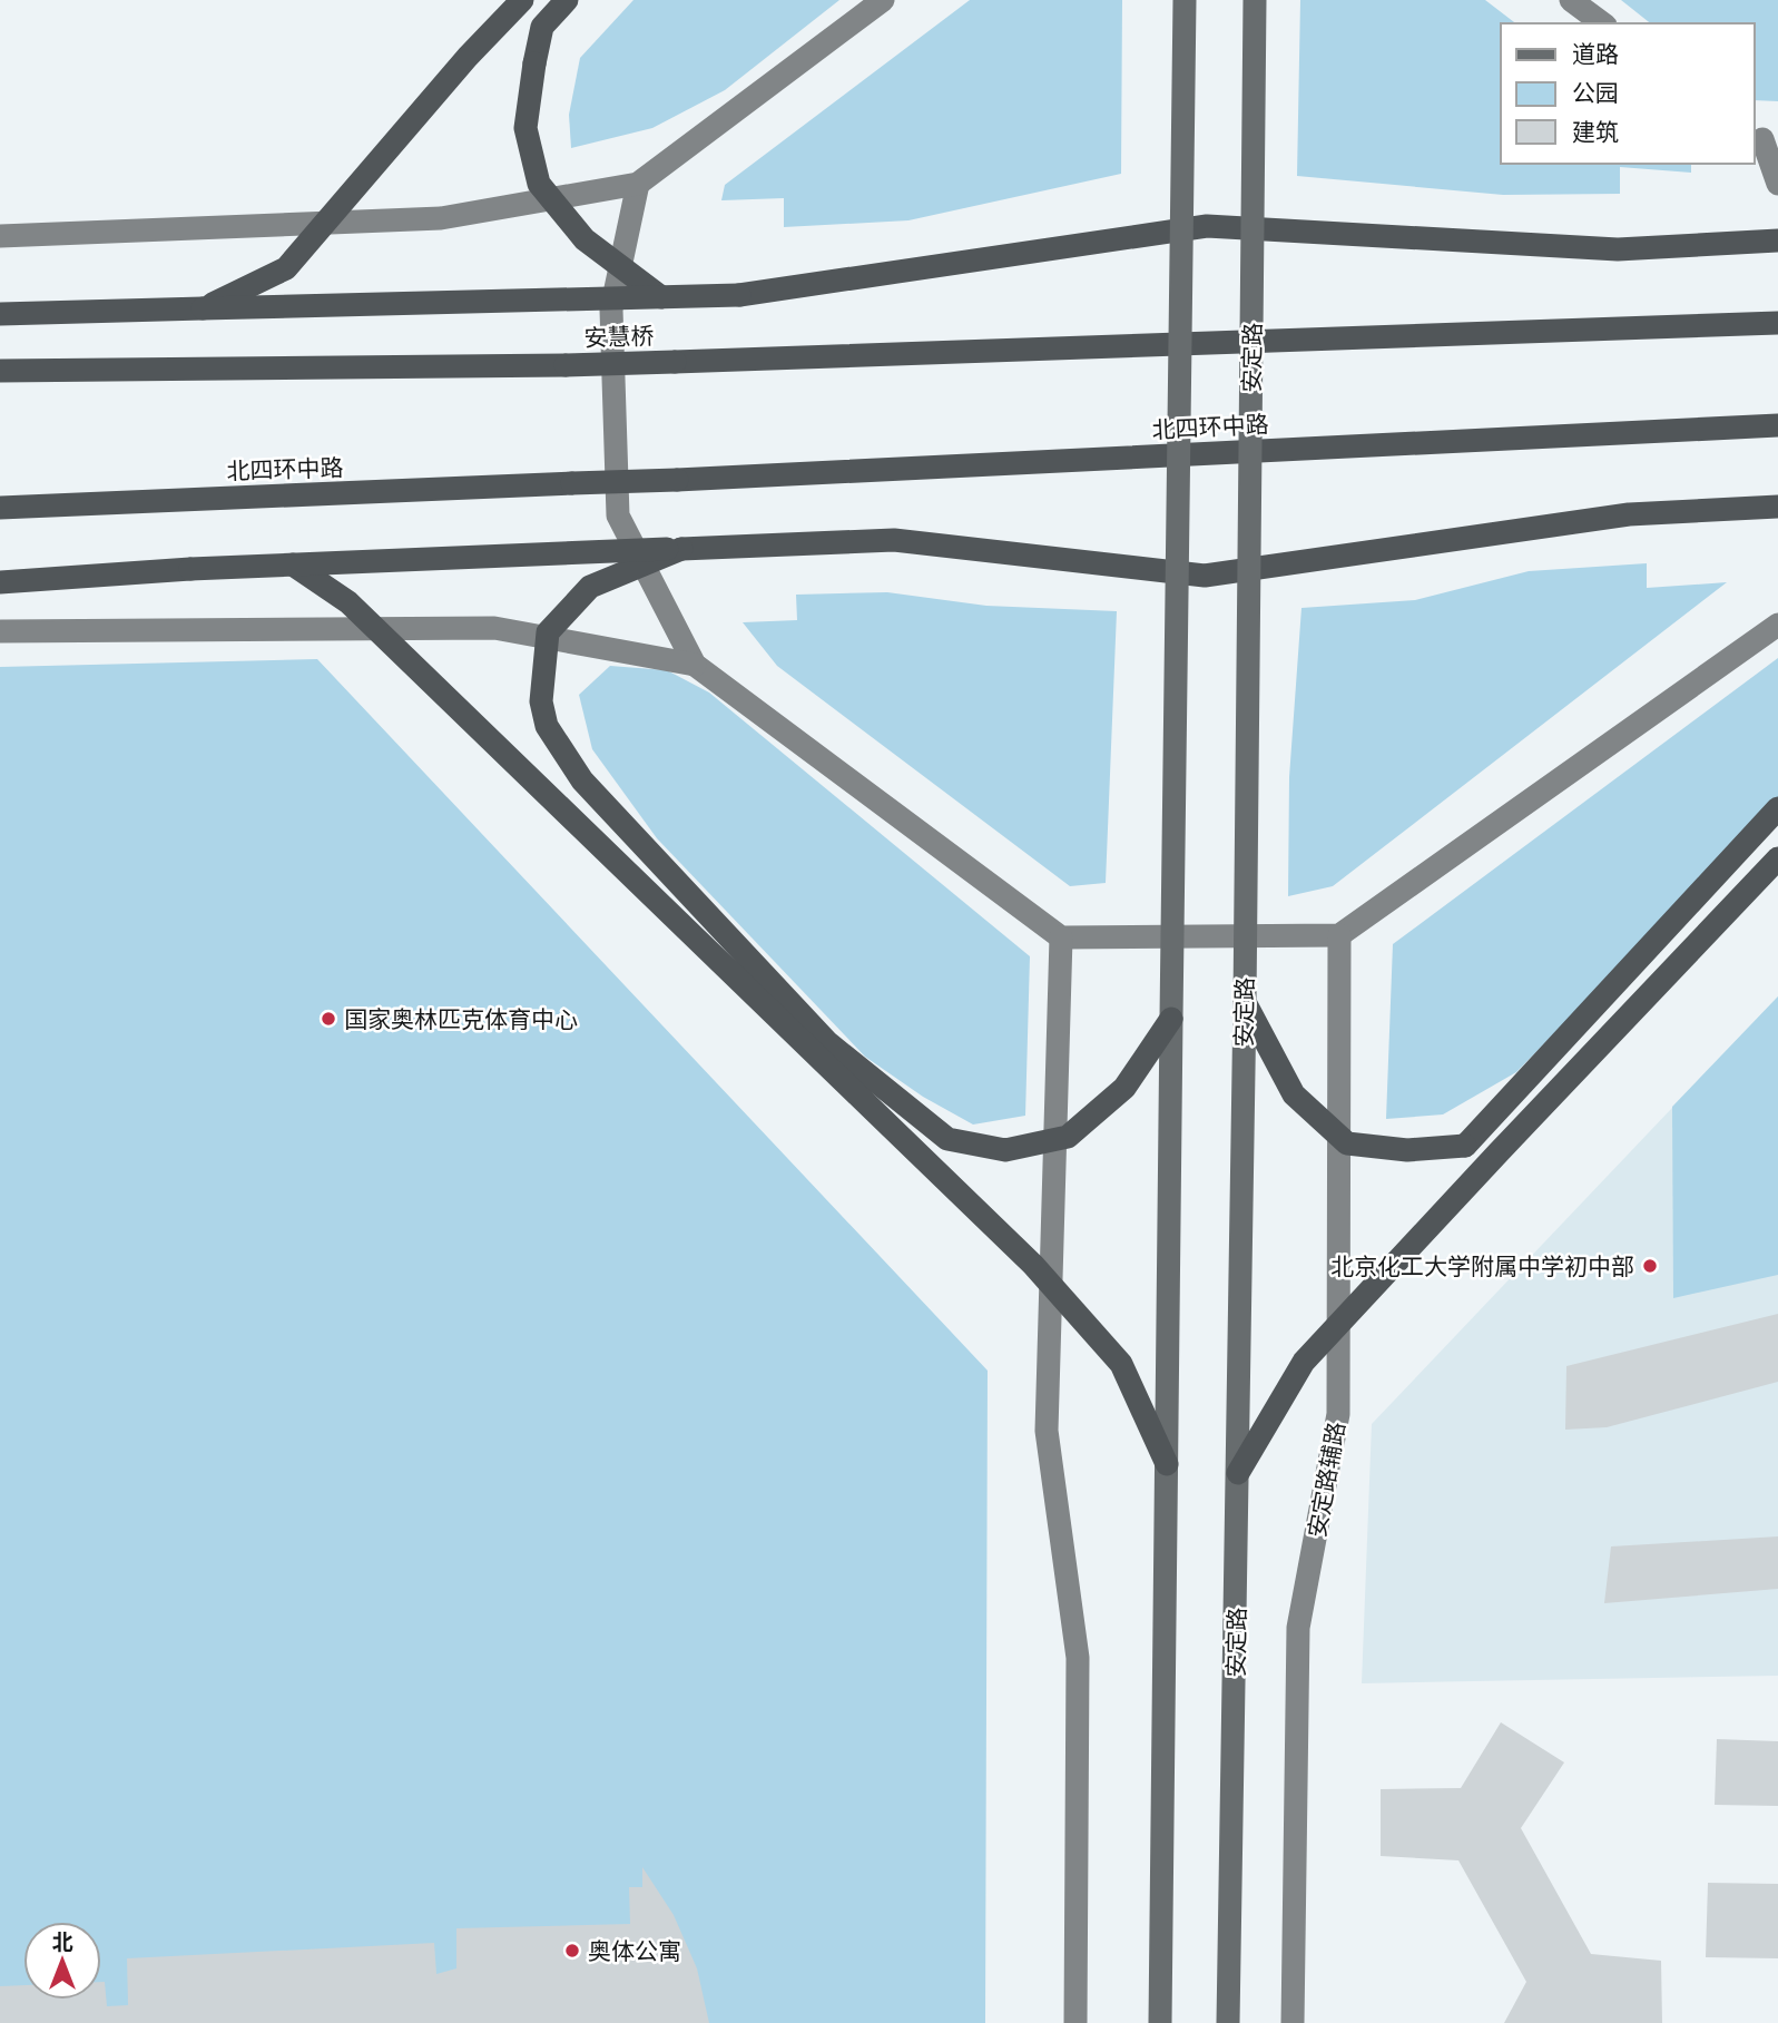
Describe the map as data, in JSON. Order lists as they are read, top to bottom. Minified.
{"streets":{"highway":["安慧桥","北四环中路"],"main road":["安定路"],"street":["安定路辅路"]},"places":["国家奥林匹克体育中心","北京化工大学附属中学初中部","奥体公寓"],"legend":["道路","公园","建筑"],"north":"top"}
